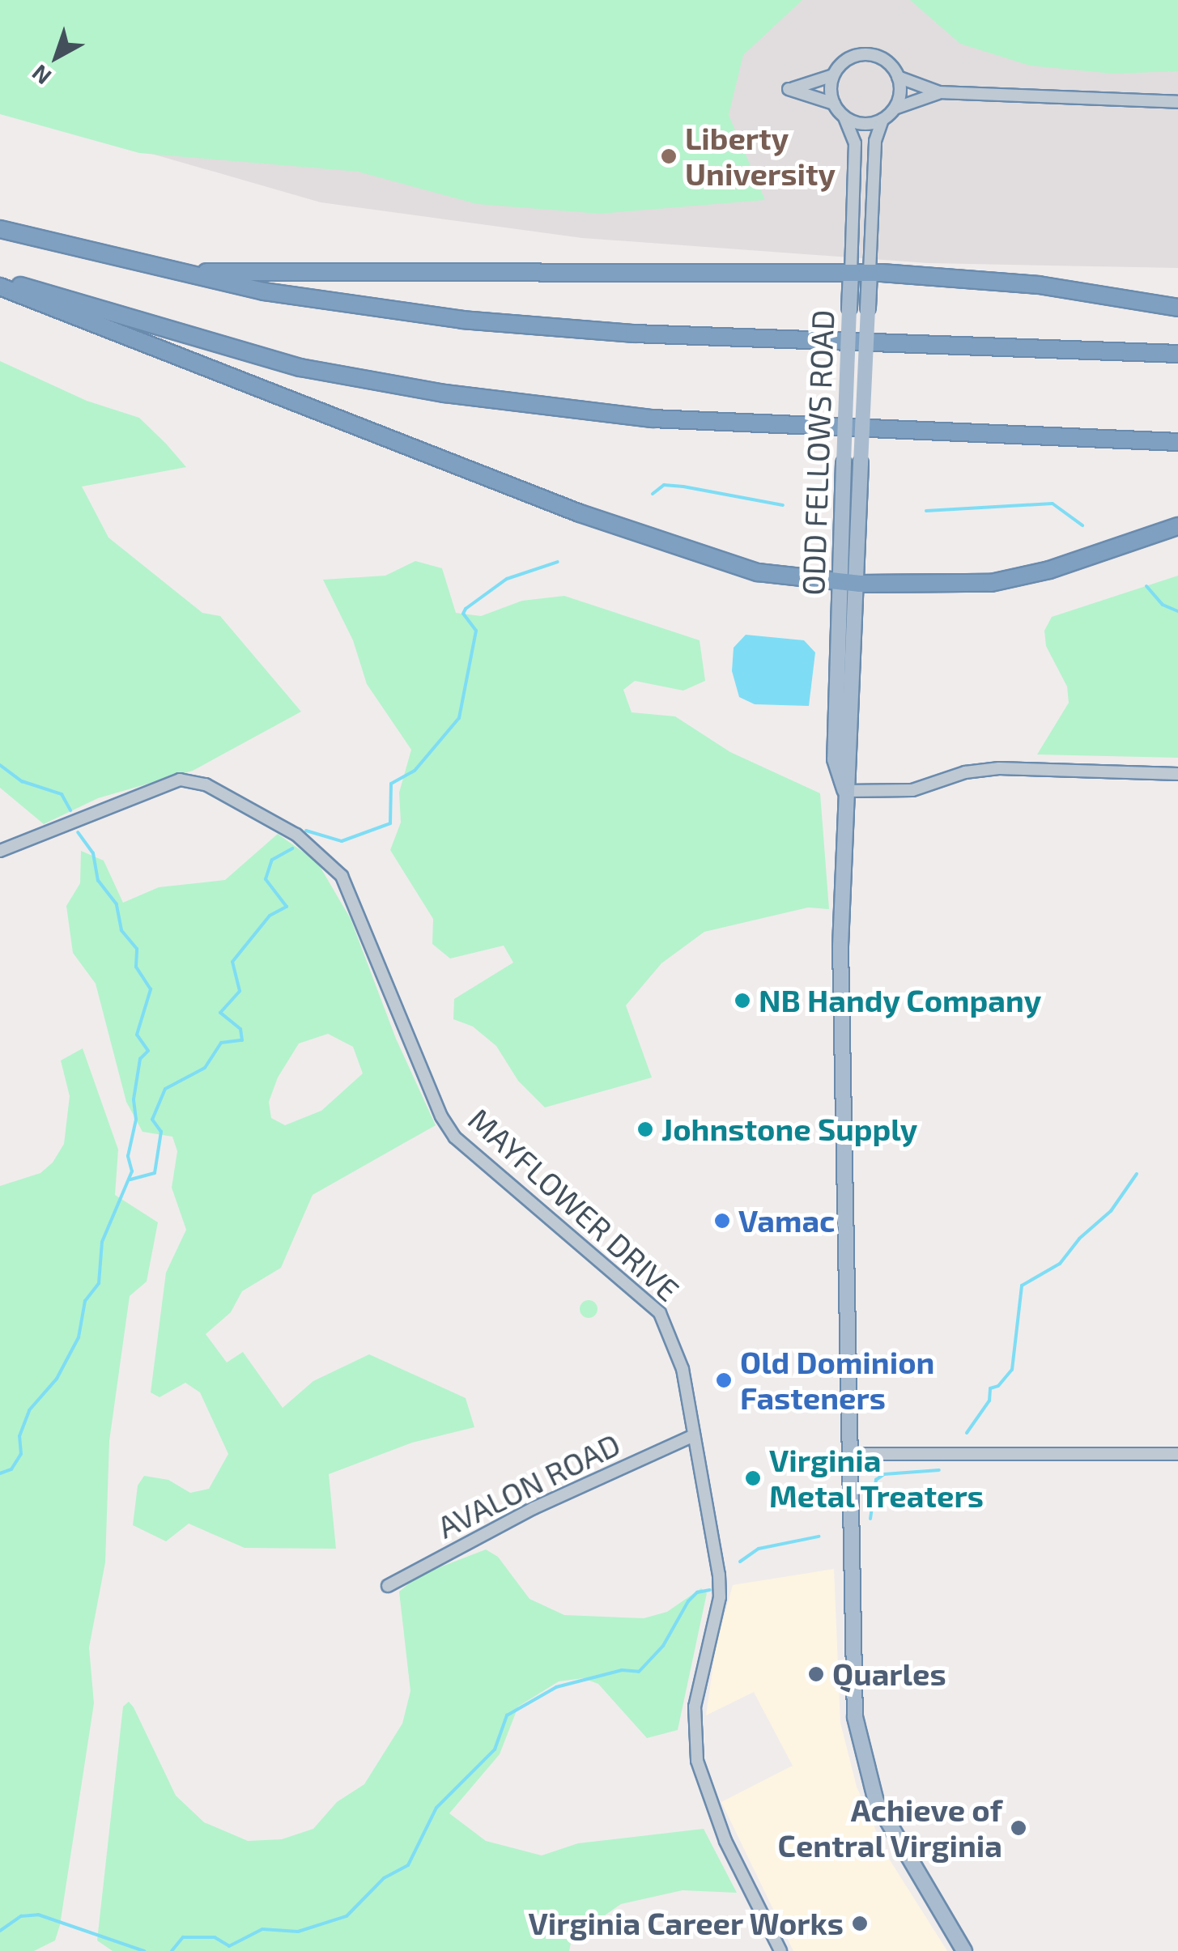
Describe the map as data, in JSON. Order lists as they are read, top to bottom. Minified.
{"streets":{"main road":["ODD FELLOWS ROAD"],"street":["MAYFLOWER DRIVE","AVALON ROAD"]},"crossings":[["MAYFLOWER DRIVE","AVALON ROAD"]],"places":["Liberty University","NB Handy Company","Johnstone Supply","Vamac","Old Dominion Fasteners","Virginia Metal Treaters","Quarles","Achieve of Central Virginia","Virginia Career Works"],"north":"bottom left"}
